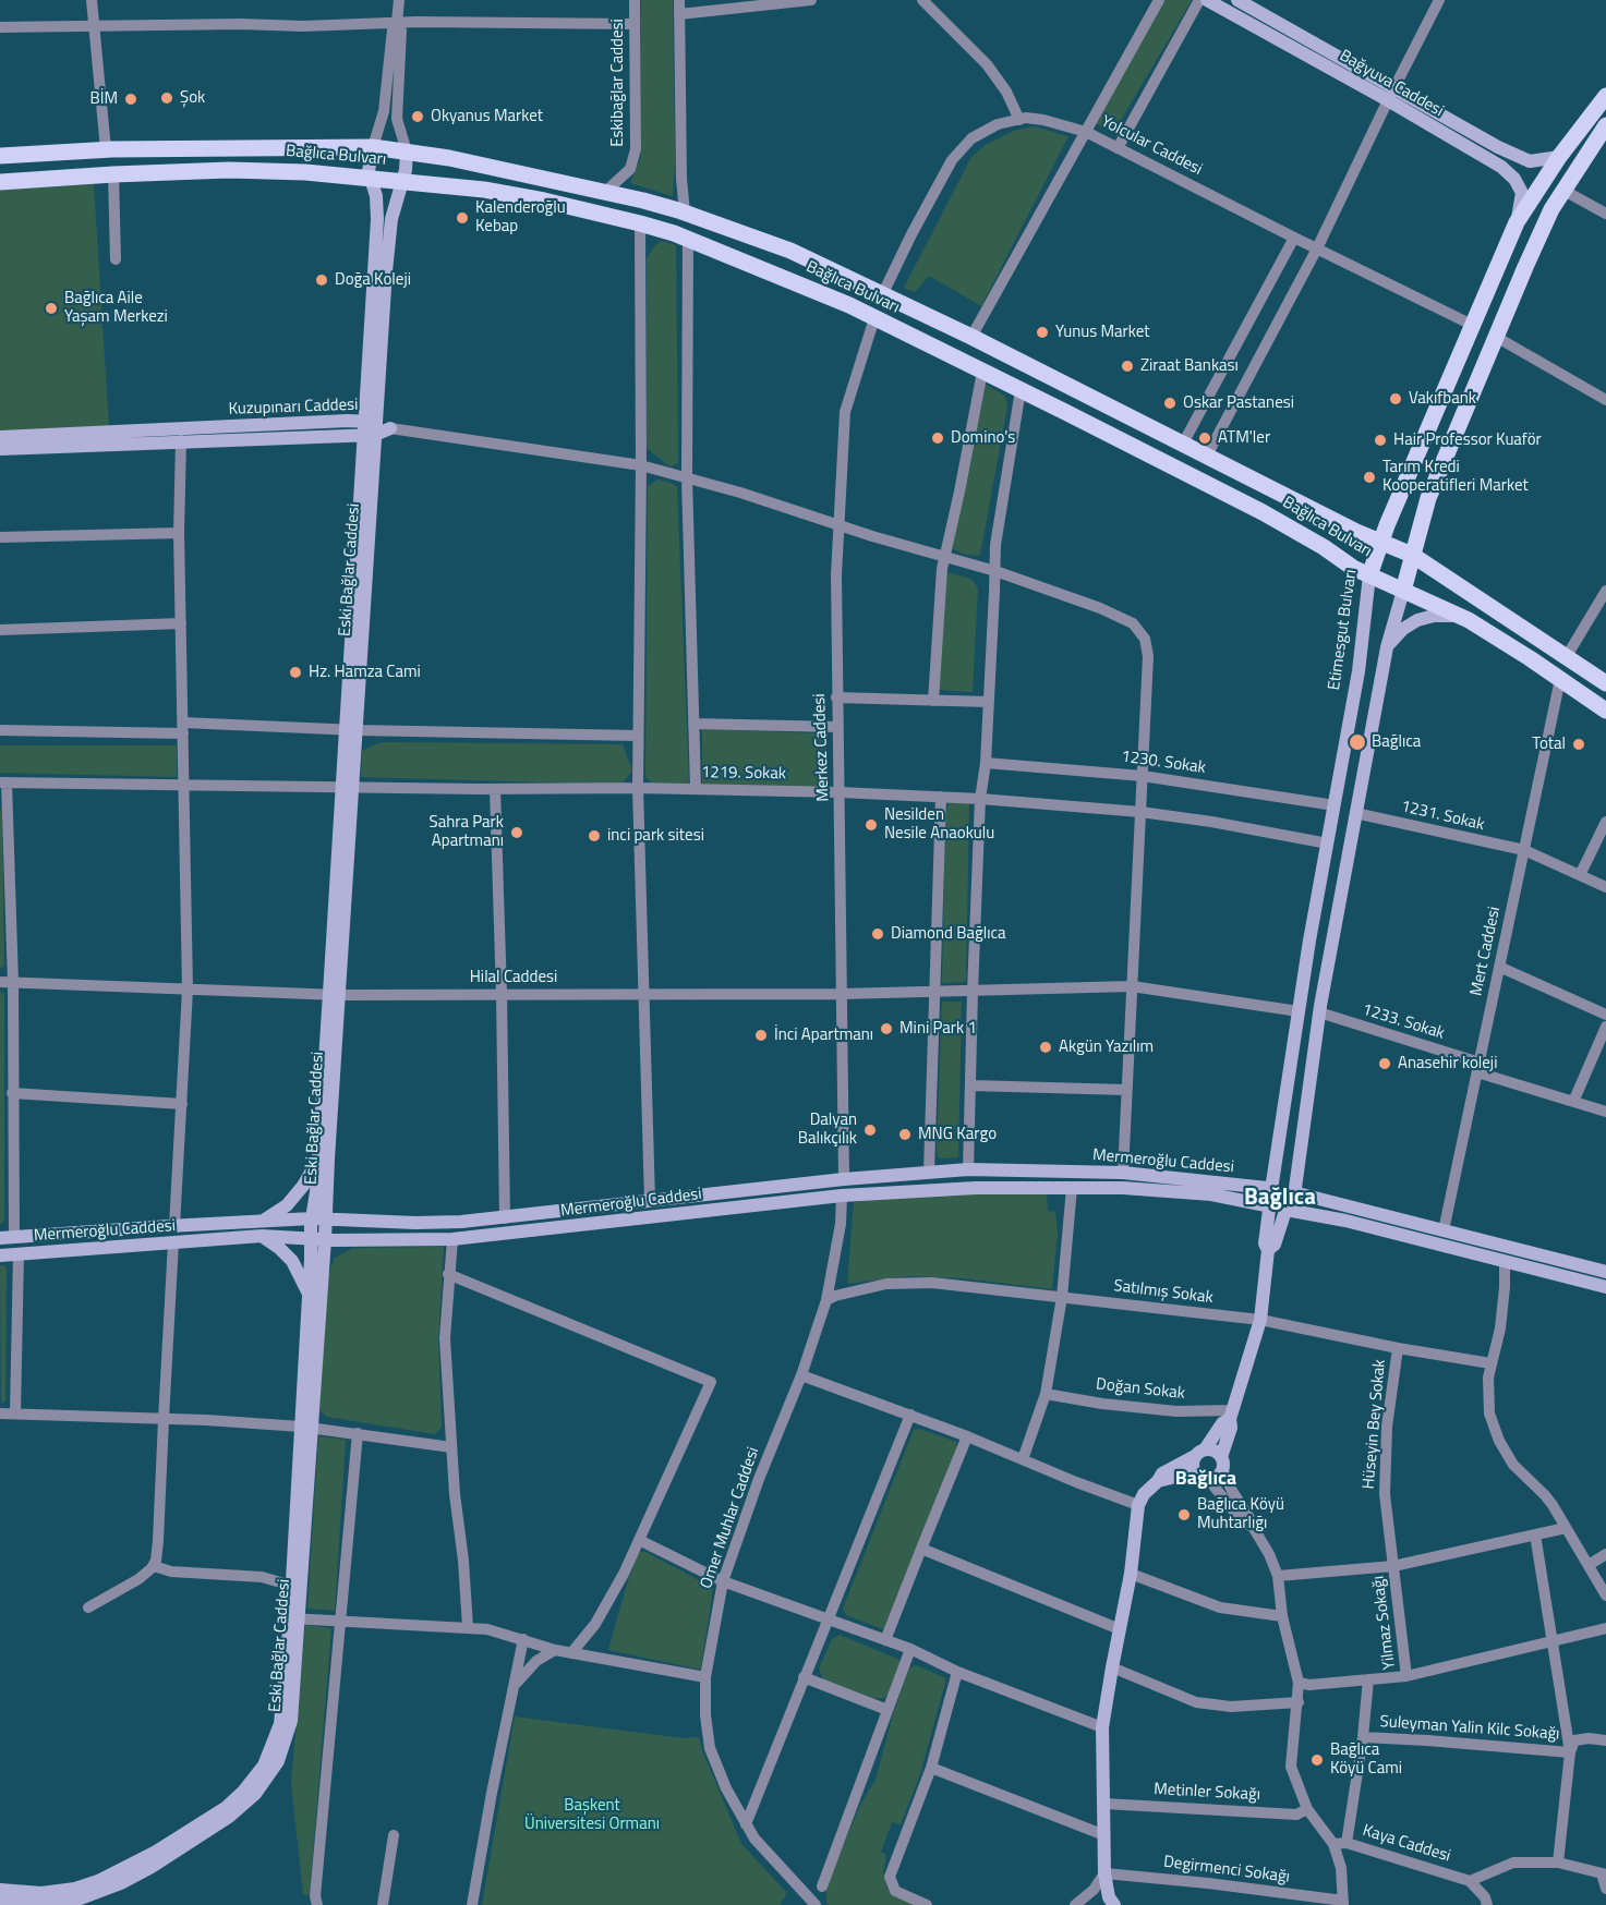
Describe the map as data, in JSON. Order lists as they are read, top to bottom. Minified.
{"streets":{"main road":["Bağlıca Bulvarı","Etimesgut Bulvarı"],"street":["Eskibağlar Caddesi","Bağyuva Caddesi","Yolcular Caddesi","Kuzupınarı Caddesi","Eski Bağlar Caddesi","Merkez Caddesi","1230. Sokak","1219. Sokak","1231. Sokak","Mert Caddesi","Hilal Caddesi","1233. Sokak","Mermeroğlu Caddesi","Satılmış Sokak","Doğan Sokak","Hüseyin Bey Sokak","Omer Muhlar Caddesi","Yilmaz Sokağı","Suleyman Yalin Kilc Sokağı","Metinler Sokağı","Kaya Caddesi","Degirmenci Sokağı"]},"crossings":[["Eskibağlar Caddesi","Bağlıca Bulvarı"],["Bağyuva Caddesi","Etimesgut Bulvarı"],["Yolcular Caddesi","Bağlıca Bulvarı"],["Yolcular Caddesi","Etimesgut Bulvarı"],["Bağlıca Bulvarı","Eski Bağlar Caddesi"],["Bağlıca Bulvarı","Etimesgut Bulvarı"],["Bağlıca Bulvarı","Merkez Caddesi"],["Bağlıca Bulvarı","Mert Caddesi"],["Kuzupınarı Caddesi","Eski Bağlar Caddesi"],["Eski Bağlar Caddesi","1219. Sokak"],["Eski Bağlar Caddesi","Hilal Caddesi"],["Eski Bağlar Caddesi","Mermeroğlu Caddesi"],["Etimesgut Bulvarı","1230. Sokak"],["Etimesgut Bulvarı","1219. Sokak"],["Etimesgut Bulvarı","Hilal Caddesi"],["Etimesgut Bulvarı","Mermeroğlu Caddesi"],["Merkez Caddesi","1219. Sokak"],["Merkez Caddesi","Hilal Caddesi"],["Merkez Caddesi","Mermeroğlu Caddesi"],["1231. Sokak","Mert Caddesi"],["Mert Caddesi","1233. Sokak"],["Mermeroğlu Caddesi","Omer Muhlar Caddesi"],["Satılmış Sokak","Hüseyin Bey Sokak"],["Satılmış Sokak","Omer Muhlar Caddesi"],["Hüseyin Bey Sokak","Yilmaz Sokağı"]],"districts":["Bağlıca","Bağlıca"],"parks":["Başkent Üniversitesi Ormanı"],"places":["Şok","BİM","Okyanus Market","Kalenderoğlu Kebap","Doğa Koleji","Bağlıca Aile Yaşam Merkezi","Yunus Market","Ziraat Bankası","Vakıfbank","Oskar Pastanesi","Domino's","ATM'ler","Hair Professor Kuaför","Tarım Kredi Kooperatifleri Market","Hz. Hamza Cami","Bağlıca","Total","Nesilden Nesile Anaokulu","Sahra Park Apartmanı","inci park sitesi","Diamond Bağlıca","Mini Park 1","İnci Apartmanı","Akgün Yazılım","Anasehir koleji","Dalyan Balıkçılık","MNG Kargo","Bağlıca Köyü Muhtarlığı","Bağlıca Köyü Cami"]}
